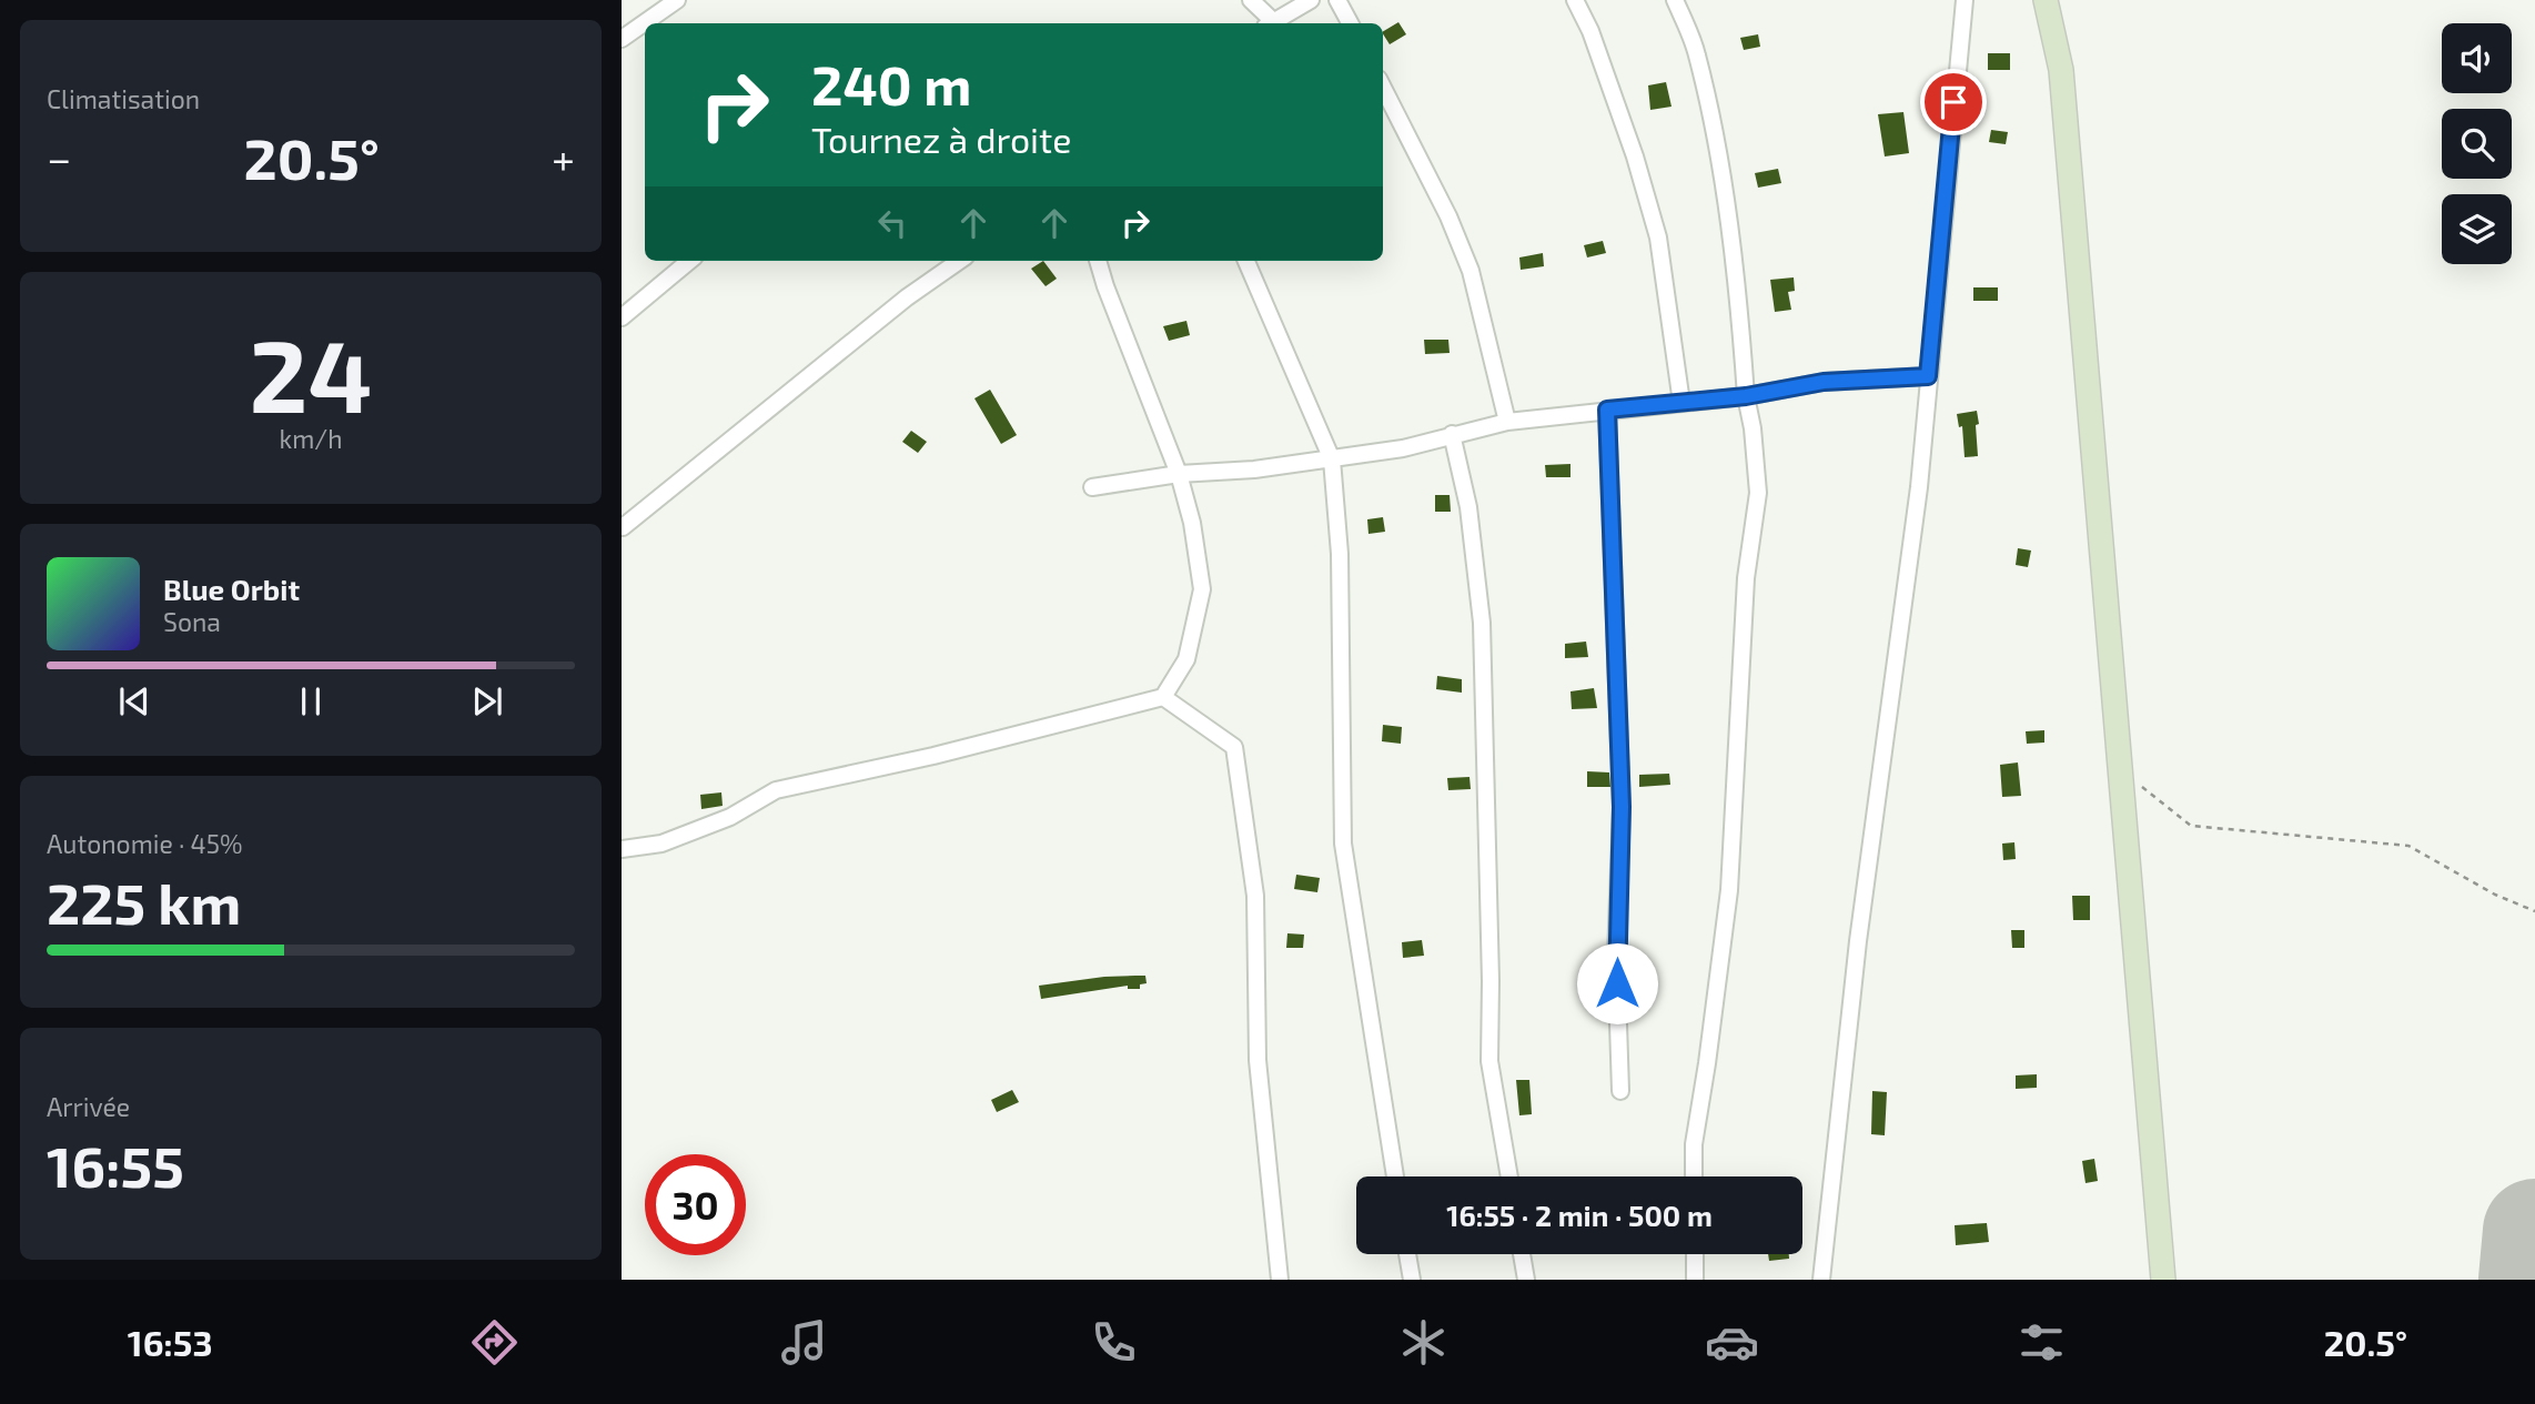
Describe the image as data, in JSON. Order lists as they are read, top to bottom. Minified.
{"page":{"tile":["Climatisation",["24","km/h"],["Autonomie · 45%","225 km"],["Arrivée","16:55"]],"turn":["240 m","Tournez à droite"],"heat":["−","20.5°","+"],"song":["Blue Orbit","Sona"],"limit":"30","trip":"16:55 · 2 min · 500 m","tabs":["16:53","20.5°"]}}
